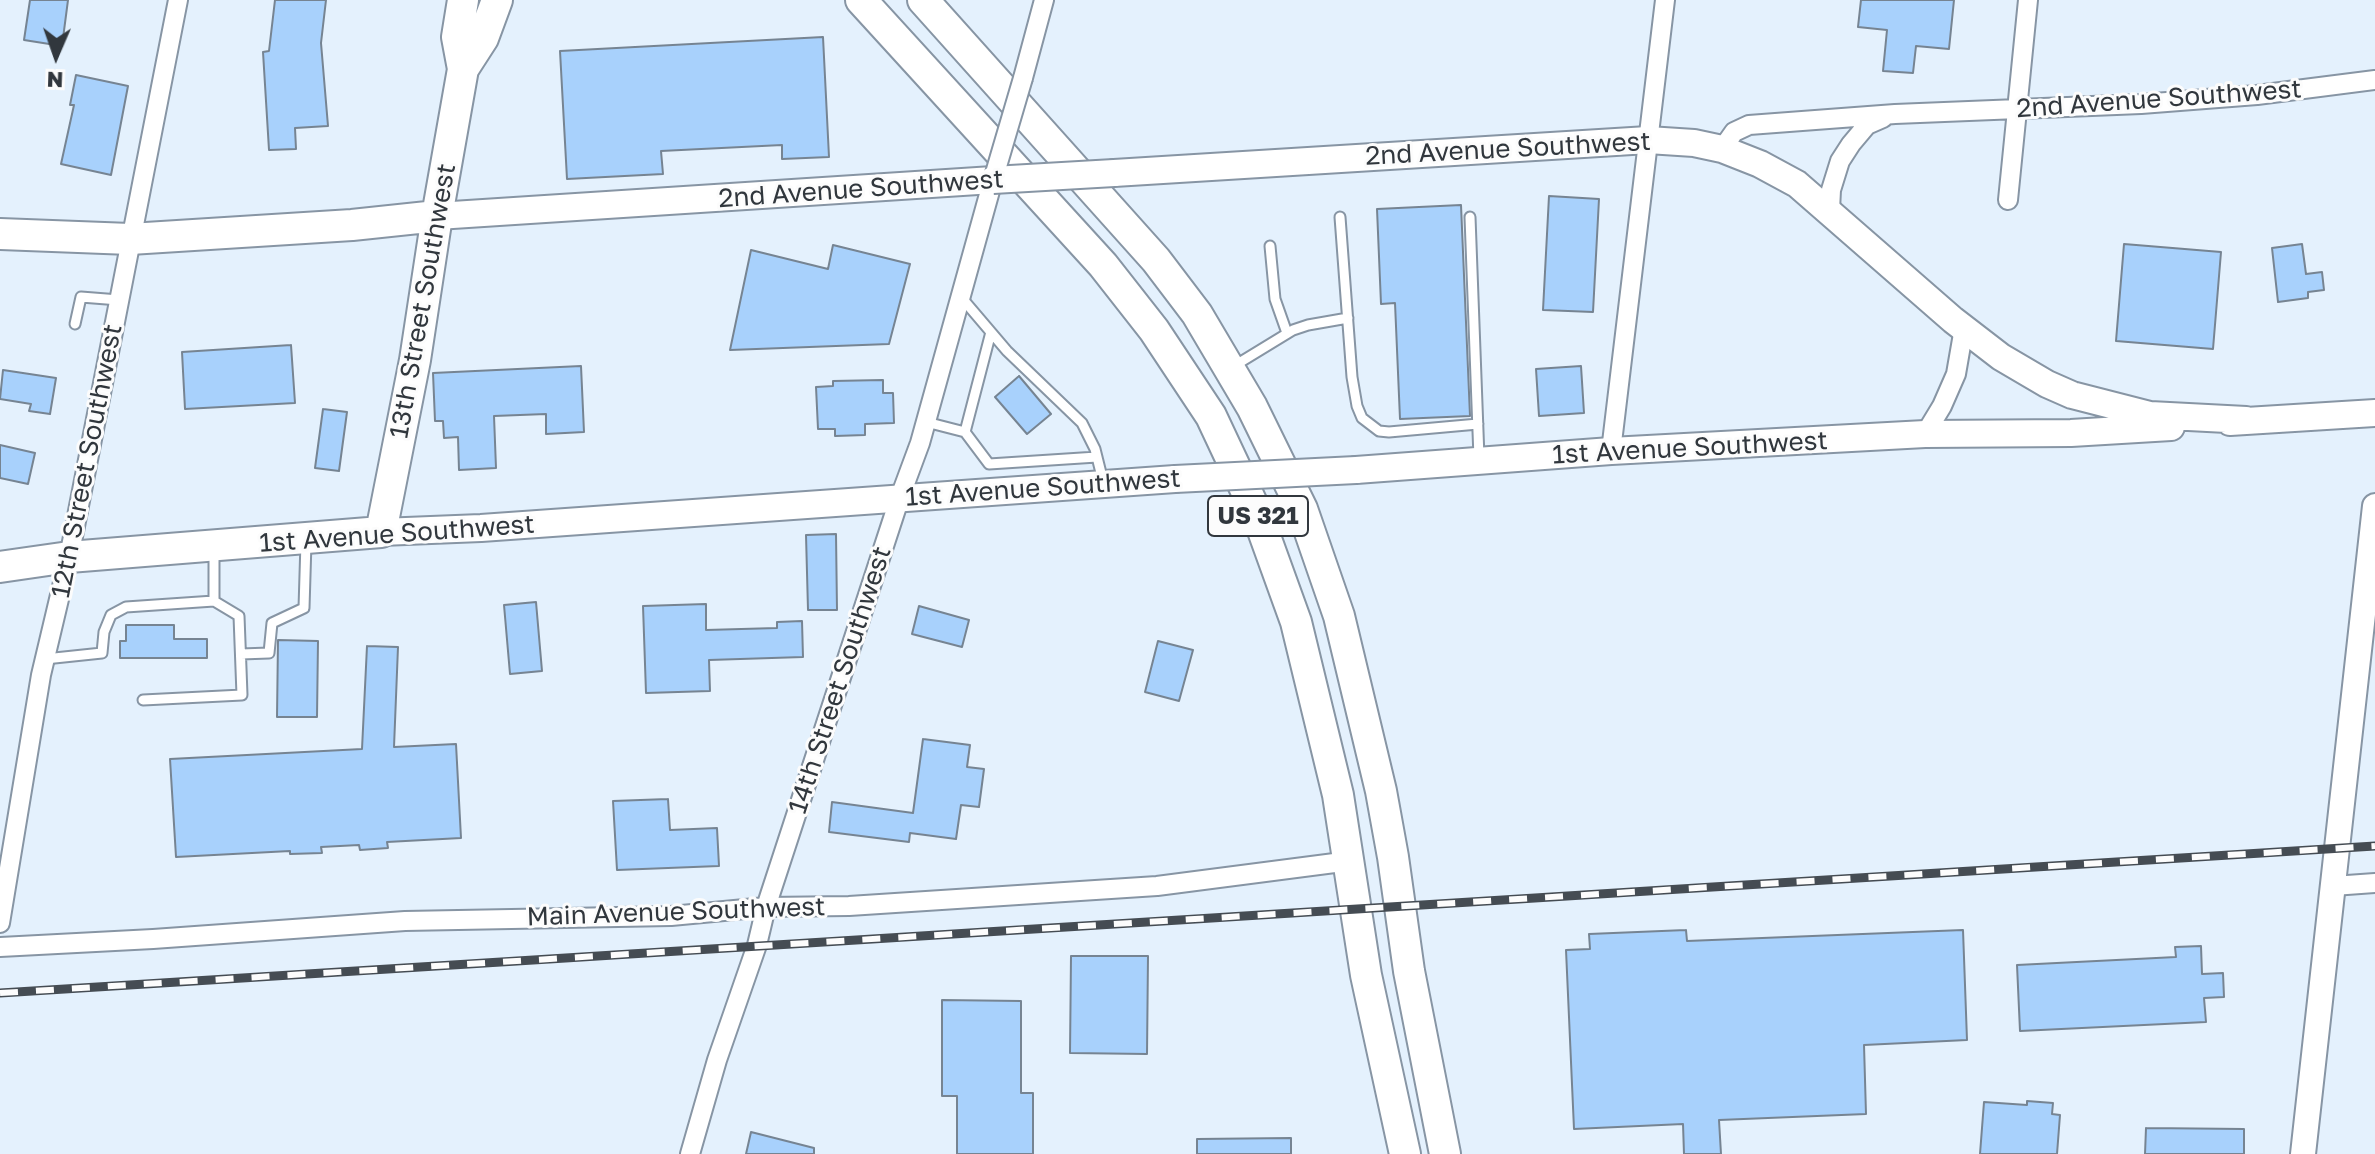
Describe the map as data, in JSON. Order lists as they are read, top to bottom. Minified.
{"streets":{"main road":["2nd Avenue Southwest","13th Street Southwest","1st Avenue Southwest","US 321"],"street":["12th Street Southwest","14th Street Southwest","Main Avenue Southwest"]},"crossings":[["2nd Avenue Southwest","13th Street Southwest"],["2nd Avenue Southwest","1st Avenue Southwest"],["2nd Avenue Southwest","12th Street Southwest"],["2nd Avenue Southwest","14th Street Southwest"],["13th Street Southwest","1st Avenue Southwest"],["1st Avenue Southwest","12th Street Southwest"],["1st Avenue Southwest","14th Street Southwest"],["US 321","Main Avenue Southwest"],["14th Street Southwest","Main Avenue Southwest"]],"north":"bottom"}
